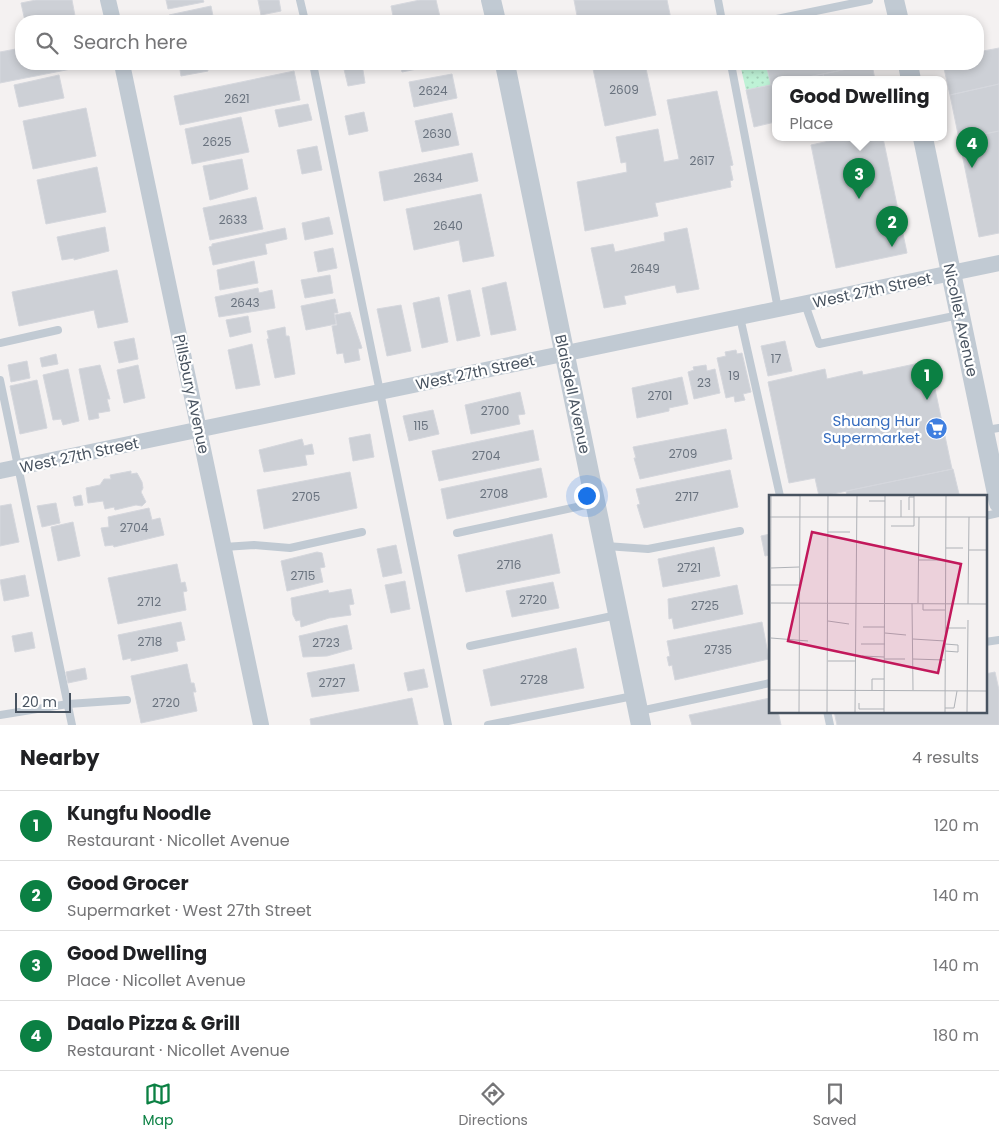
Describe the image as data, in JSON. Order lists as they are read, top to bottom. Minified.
{"streets":{"street":["West 27th Street","Nicollet Avenue","Pillsbury Avenue","Blaisdell Avenue"]},"crossings":[["West 27th Street","Nicollet Avenue"],["West 27th Street","Pillsbury Avenue"],["West 27th Street","Blaisdell Avenue"]],"places":{"supermarket":["Shuang Hur Supermarket"]},"house_numbers":["2609","2624","2621","2630","2625","2617","2634","2633","2640","2649","2643","17","19","23","2701","2700","115","2709","2704","2708","2705","2717","2704","2716","2721","2715","2720","2712","2725","2718","2723","2735","2728","2727","2720"],"scale_bar":"20 m","page":{"search":"Search here","popup":["Good Dwelling","Place"],"pins":["4","3","2","1"],"scale":"20 m","heading":["Nearby","4 results"],"list":[{"mark":"1","name":"Kungfu Noodle","note":"Restaurant · Nicollet Avenue","value":"120 m"},{"mark":"2","name":"Good Grocer","note":"Supermarket · West 27th Street","value":"140 m"},{"mark":"3","name":"Good Dwelling","note":"Place · Nicollet Avenue","value":"140 m"},{"mark":"4","name":"Daalo Pizza & Grill","note":"Restaurant · Nicollet Avenue","value":"180 m"}],"nav":["Map","Directions","Saved"]}}
